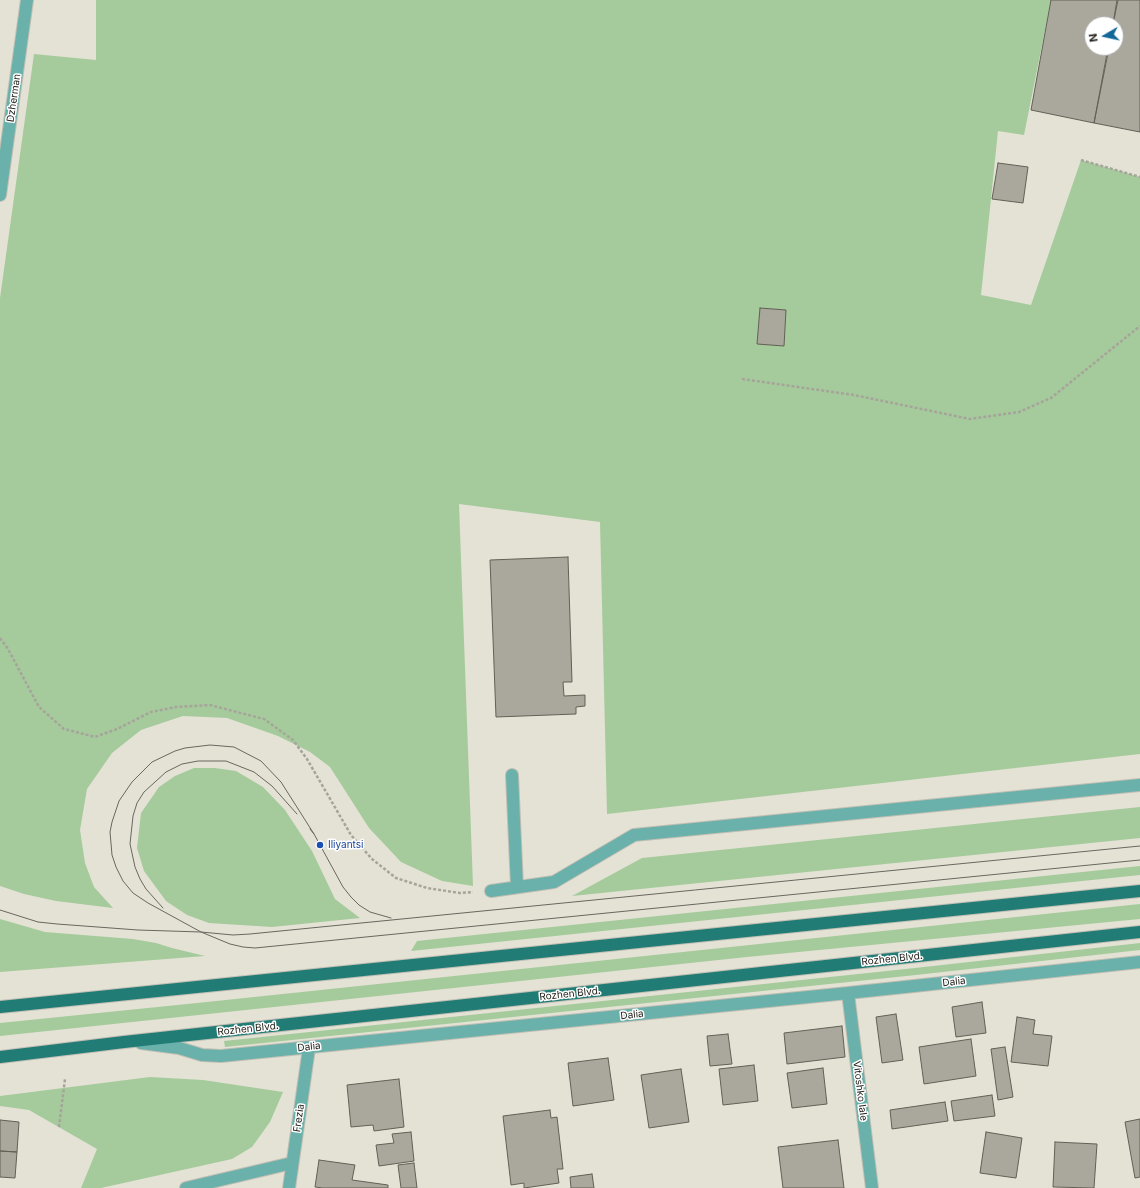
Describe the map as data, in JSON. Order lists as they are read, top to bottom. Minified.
{"streets":{"main road":["Rozhen Blvd."],"street":["Dzherman","Dalia","Vitoshko lale","Frezia"]},"crossings":[["Rozhen Blvd.","Dalia"],["Dalia","Vitoshko lale"],["Dalia","Frezia"]],"places":["Iliyantsi"],"north":"left"}
